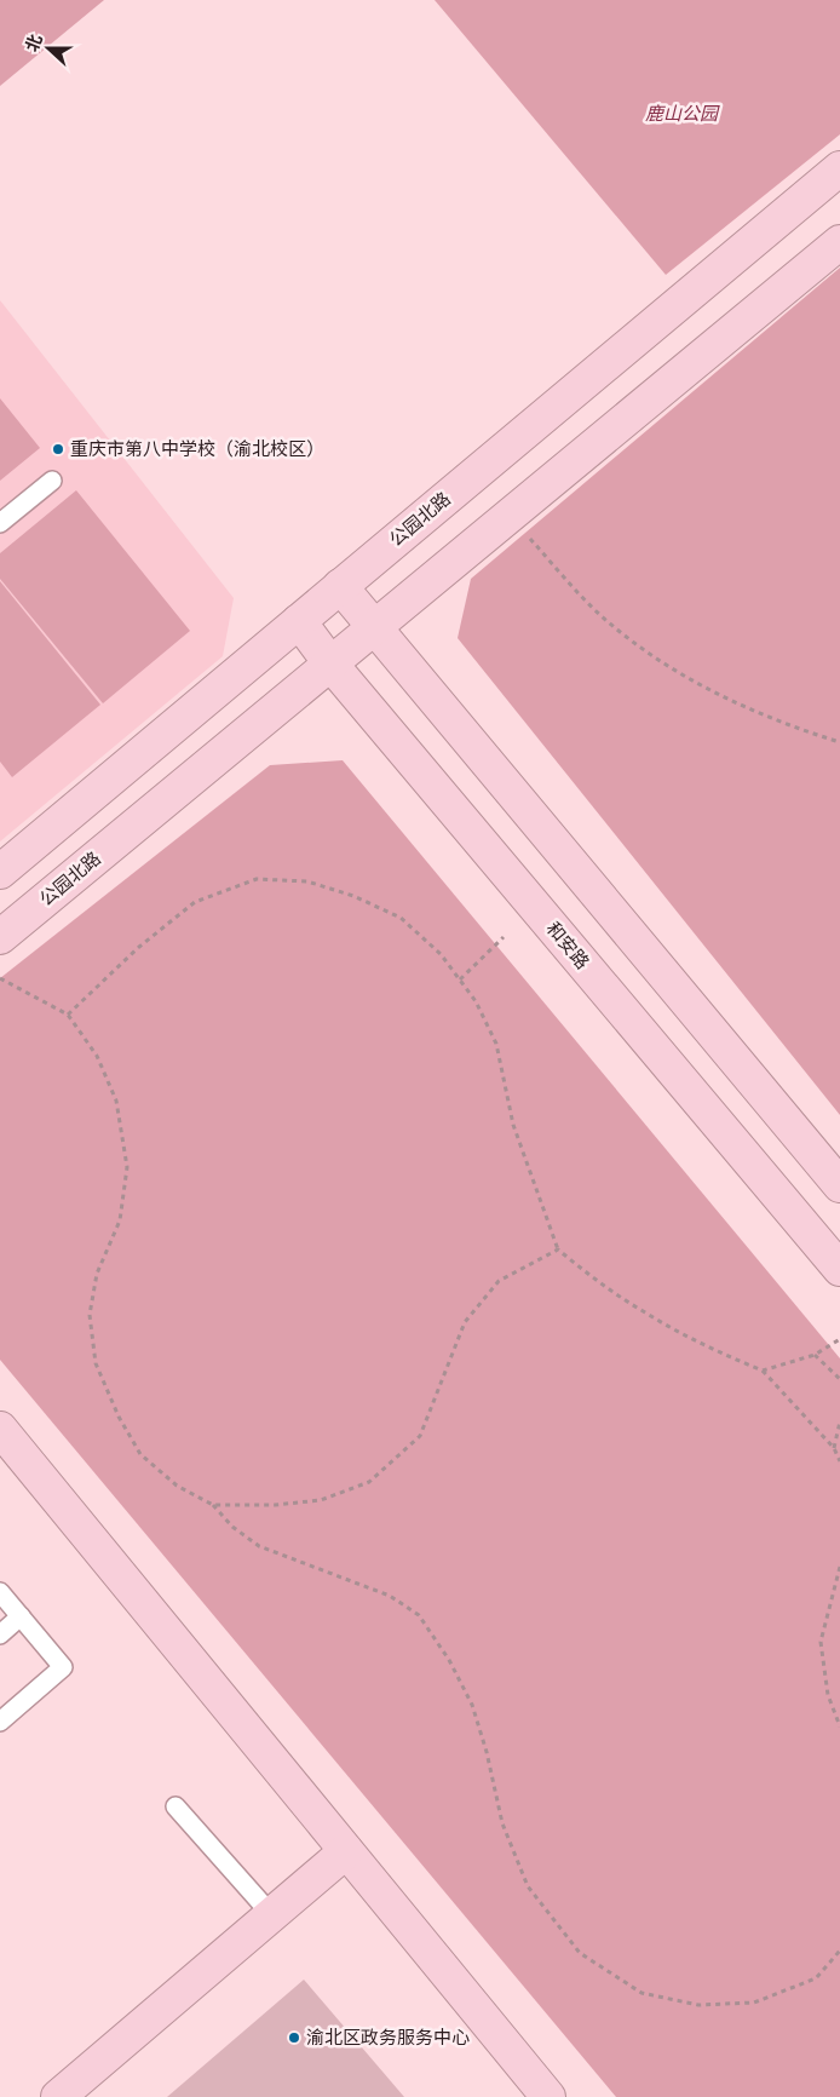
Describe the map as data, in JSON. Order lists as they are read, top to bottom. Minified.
{"streets":{"main road":["公园北路","和安路"]},"crossings":[["公园北路","和安路"]],"parks":["鹿山公园"],"places":["重庆市第八中学校（渝北校区）","渝北区政务服务中心"],"north":"left"}
